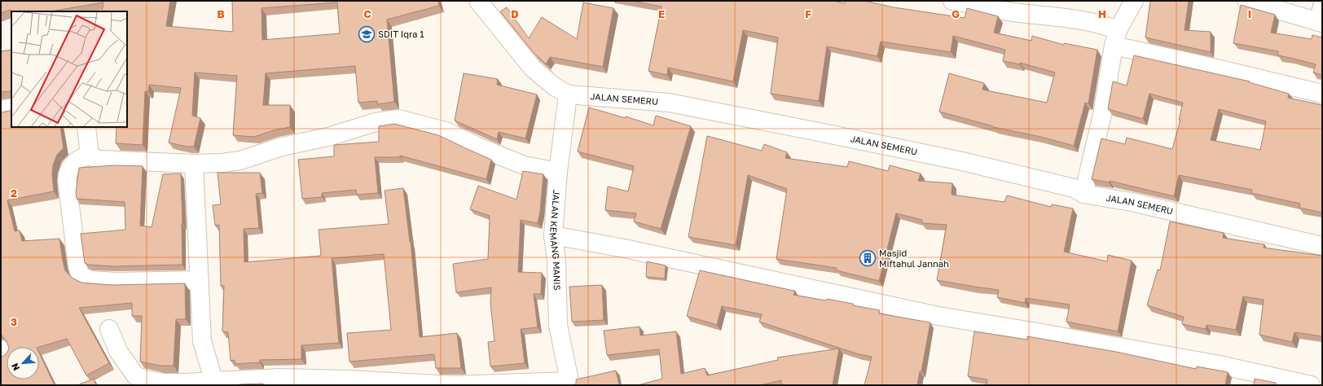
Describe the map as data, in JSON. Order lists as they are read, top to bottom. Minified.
{"streets":{"street":["JALAN SEMERU","JALAN KEMANG MANIS"]},"crossings":[["JALAN SEMERU","JALAN KEMANG MANIS"]],"places":{"school or university":["SDIT Iqra 1"],"building":["Masjid Miftahul Jannah"]},"north":"bottom left","grid":{"columns":["B","C","D","E","F","G","H","I"],"rows":["2","3"]}}
